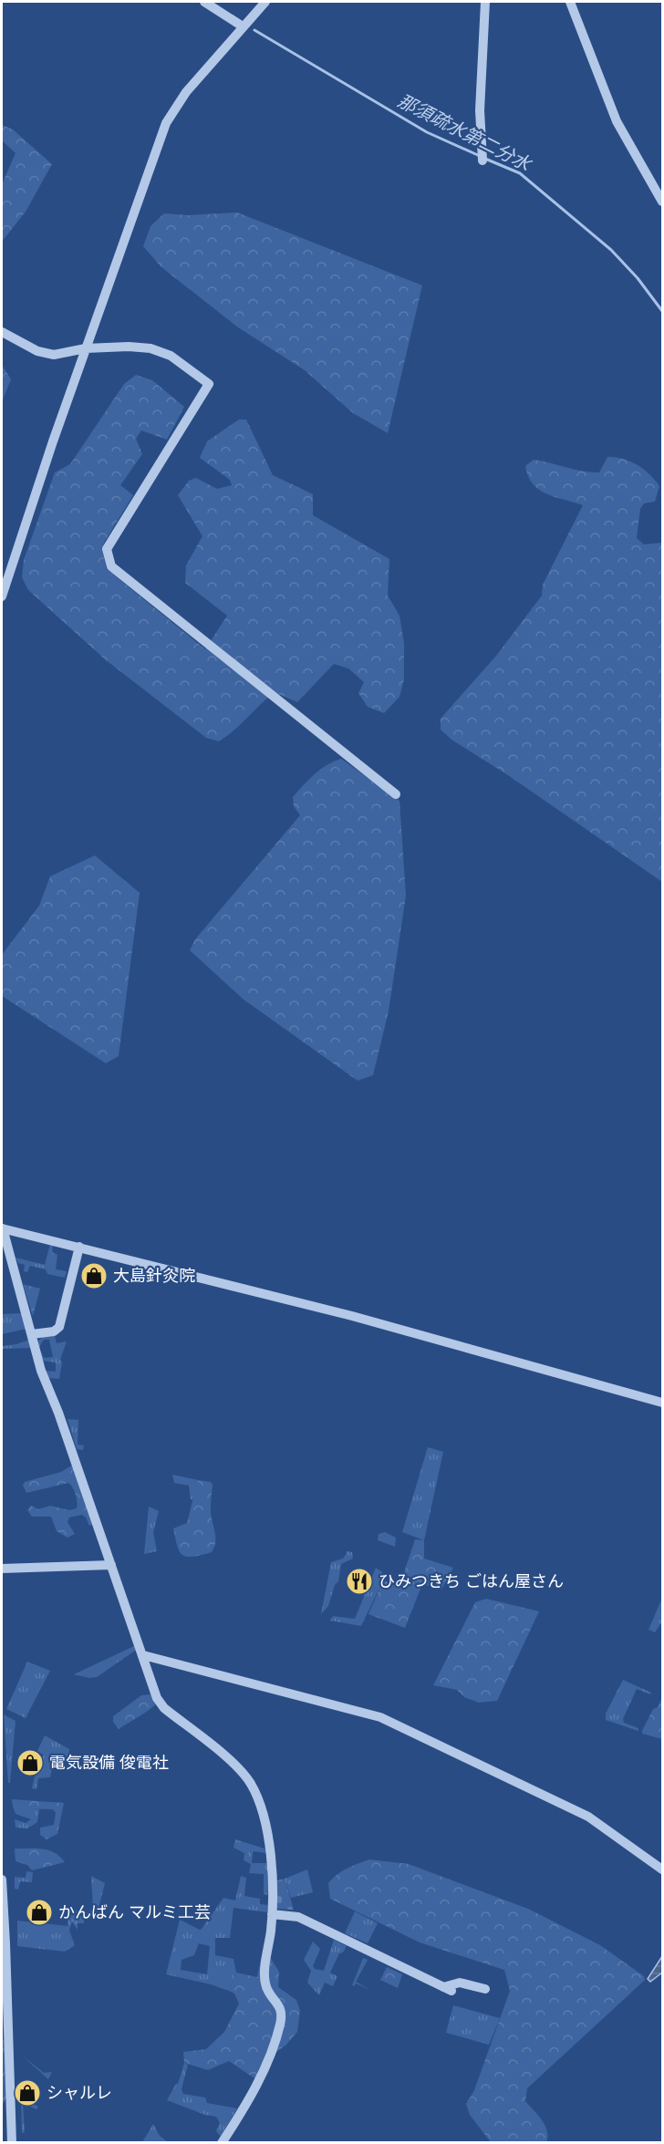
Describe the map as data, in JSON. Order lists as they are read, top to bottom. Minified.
{"water":["那須疏水第二分水"],"places":{"shop":["大島針灸院","電気設備 俊電社","かんばん マルミ工芸","シャルレ"],"restaurant":["ひみつきち ごはん屋さん"]}}
